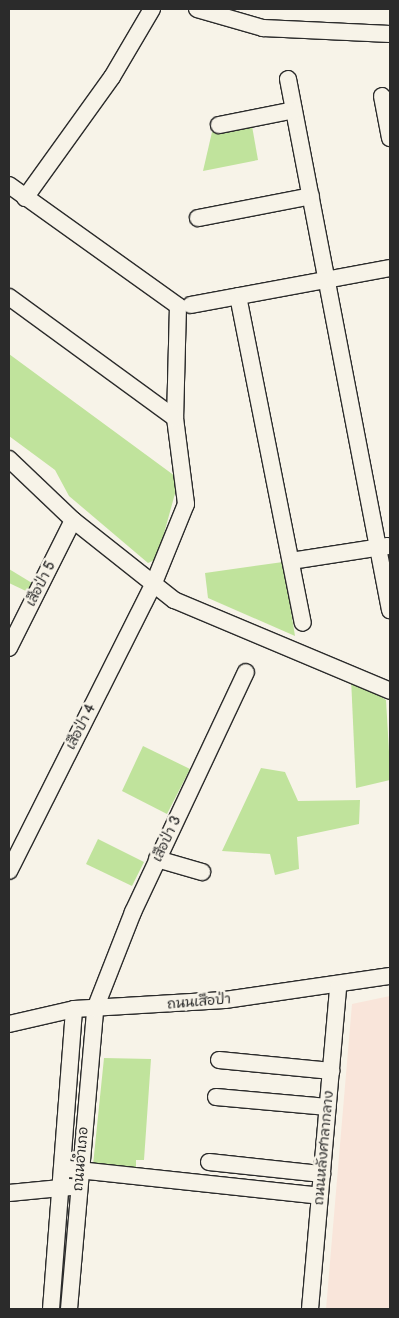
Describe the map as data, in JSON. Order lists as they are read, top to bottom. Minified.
{"streets":{"street":["เสือป่า 5","เสือป่า 4","เสือป่า 3","ถนนเสือป่า","ถนนหลังศาลากลาง","ถนนอำเภอ"]},"crossings":[["เสือป่า 3","ถนนเสือป่า"],["เสือป่า 3","ถนนอำเภอ"],["ถนนเสือป่า","ถนนหลังศาลากลาง"],["ถนนเสือป่า","ถนนอำเภอ"]]}
